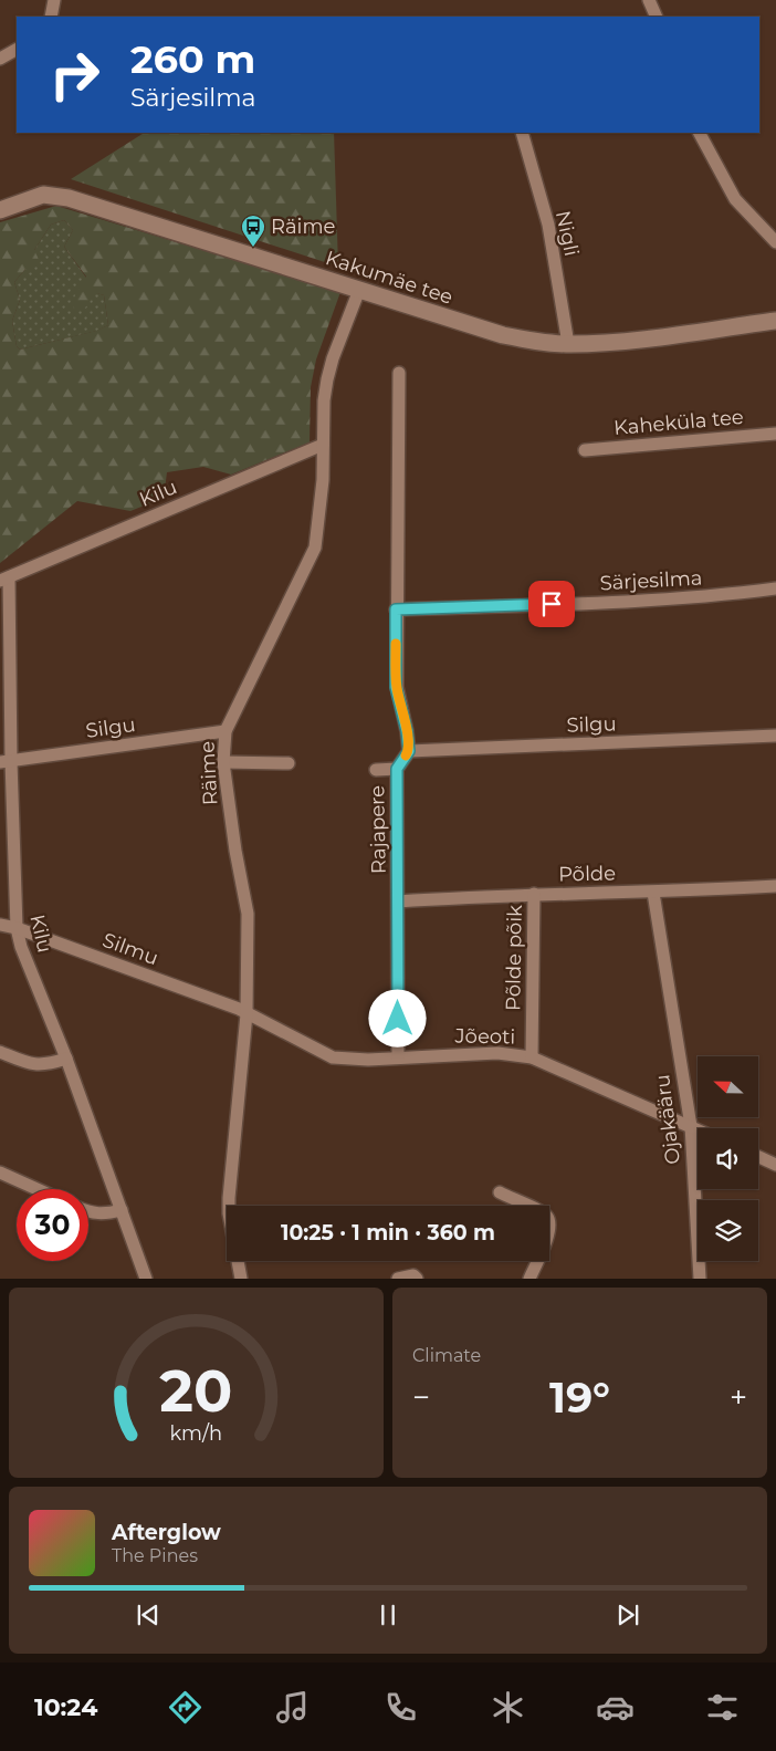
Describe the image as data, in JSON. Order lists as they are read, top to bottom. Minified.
{"streets":{"street":["Nigli","Kakumäe tee","Kaheküla tee","Kilu","Särjesilma","Silgu","Räime","Rajapere","Põlde","Silmu","Põlde põik","Jõeoti","Ojakääru"]},"crossings":[["Nigli","Kakumäe tee"],["Kakumäe tee","Räime"],["Kilu","Silgu"],["Kilu","Räime"],["Kilu","Silmu"],["Silgu","Räime"],["Silgu","Rajapere"],["Räime","Silmu"],["Räime","Jõeoti"],["Rajapere","Põlde"],["Rajapere","Jõeoti"],["Põlde","Põlde põik"],["Põlde","Ojakääru"],["Silmu","Jõeoti"],["Põlde põik","Jõeoti"],["Jõeoti","Ojakääru"]],"places":{"bus stop":["Räime"]},"north":"left","page":{"turn":["260 m","Särjesilma"],"limit":"30","trip":"10:25 · 1 min · 360 m","tile":"Climate","heat":["−","19°","+"],"song":["Afterglow","The Pines"],"tabs":"10:24","gauge":["20","km/h"]}}
